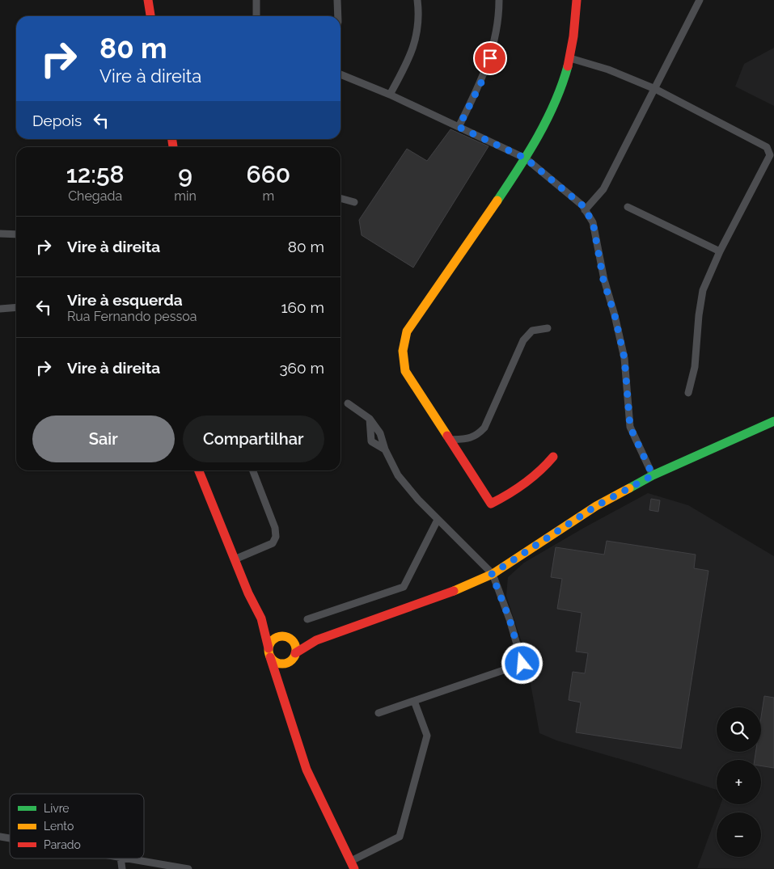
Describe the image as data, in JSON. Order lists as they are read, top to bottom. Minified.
{"legend":["Livre","Lento","Parado"],"page":{"turn":["80 m","Vire à direita"],"then":"Depois","eta":["12:58","Chegada","9","min","660","m"],"list":[{"name":"Vire à direita","value":"80 m"},{"name":"Vire à esquerda","note":"Rua Fernando pessoa","value":"160 m"},{"name":"Vire à direita","value":"360 m"}],"buttons":["Sair","Compartilhar"],"map_buttons":["+","−"]}}
